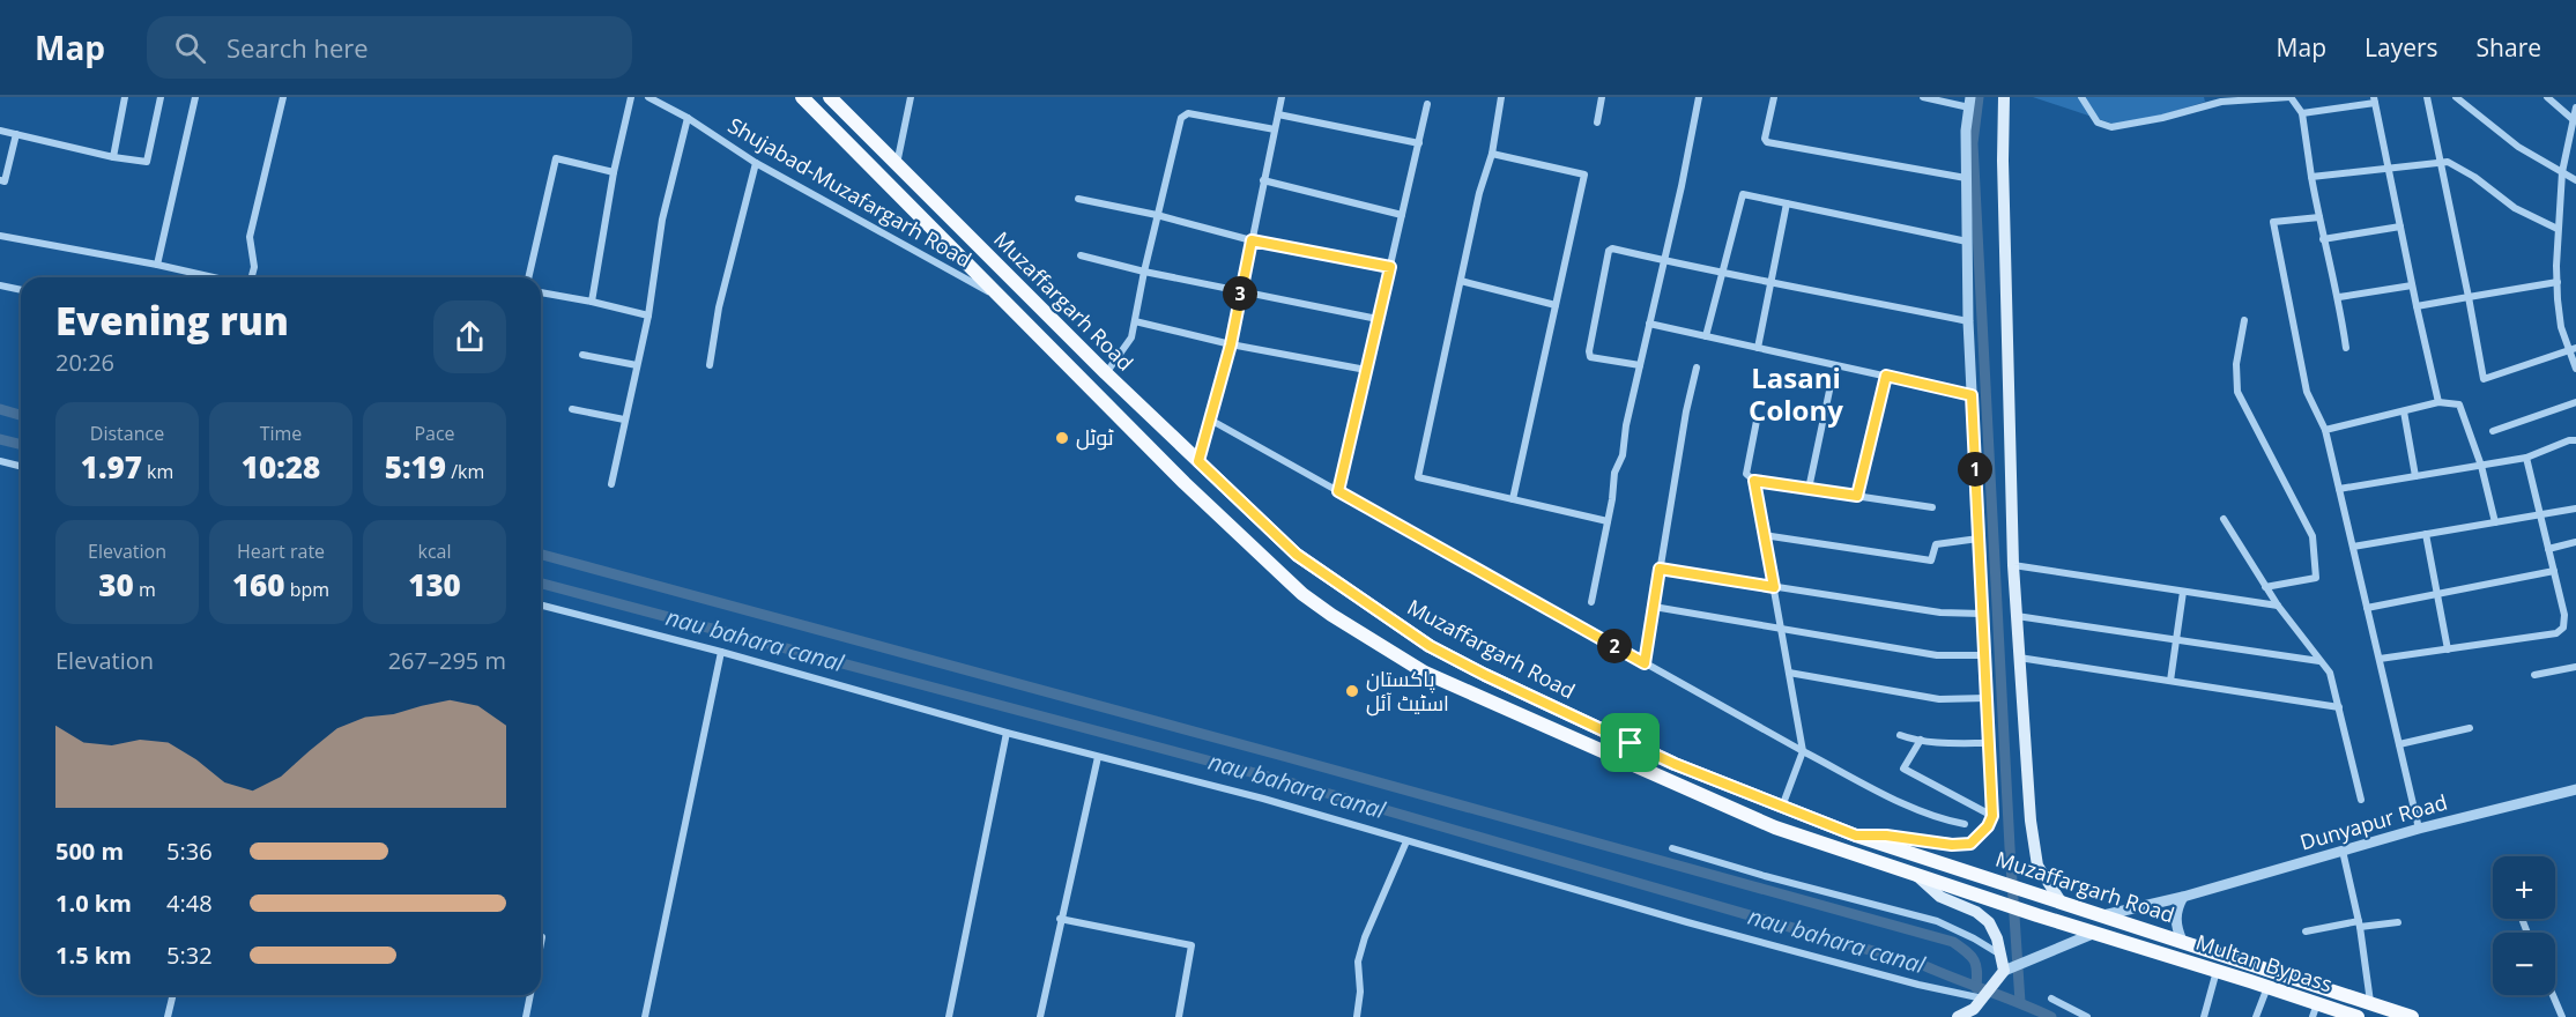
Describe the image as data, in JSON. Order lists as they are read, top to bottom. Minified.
{"streets":{"main road":["Muzaffargarh Road","Multan Bypass"],"street":["Shujabad-Muzafargarh Road","Dunyapur Road"]},"crossings":[["Shujabad-Muzafargarh Road","Muzaffargarh Road"],["Muzaffargarh Road","Dunyapur Road"],["Muzaffargarh Road","Multan Bypass"]],"districts":["Lasani Colony"],"water":["nau bahara canal"],"places":["ٹوٹل","پاکستان اسٹیٹ آئل"],"page":{"header":"Map","search":"Search here","nav":["Map","Layers","Share"],"pins":["3","1","2"],"heading":["Evening run","20:26"],"stats":[["Distance","1.97 km"],["Time","10:28"],["Pace","5:19 /km"],["Elevation","30 m"],["Heart rate","160 bpm"],["kcal","130"]],"chart":["Elevation","267–295 m"],"list":[{"name":"500 m","note":"5:36"},{"name":"1.0 km","note":"4:48"},{"name":"1.5 km","note":"5:32"}],"map_buttons":["+","−"]}}
